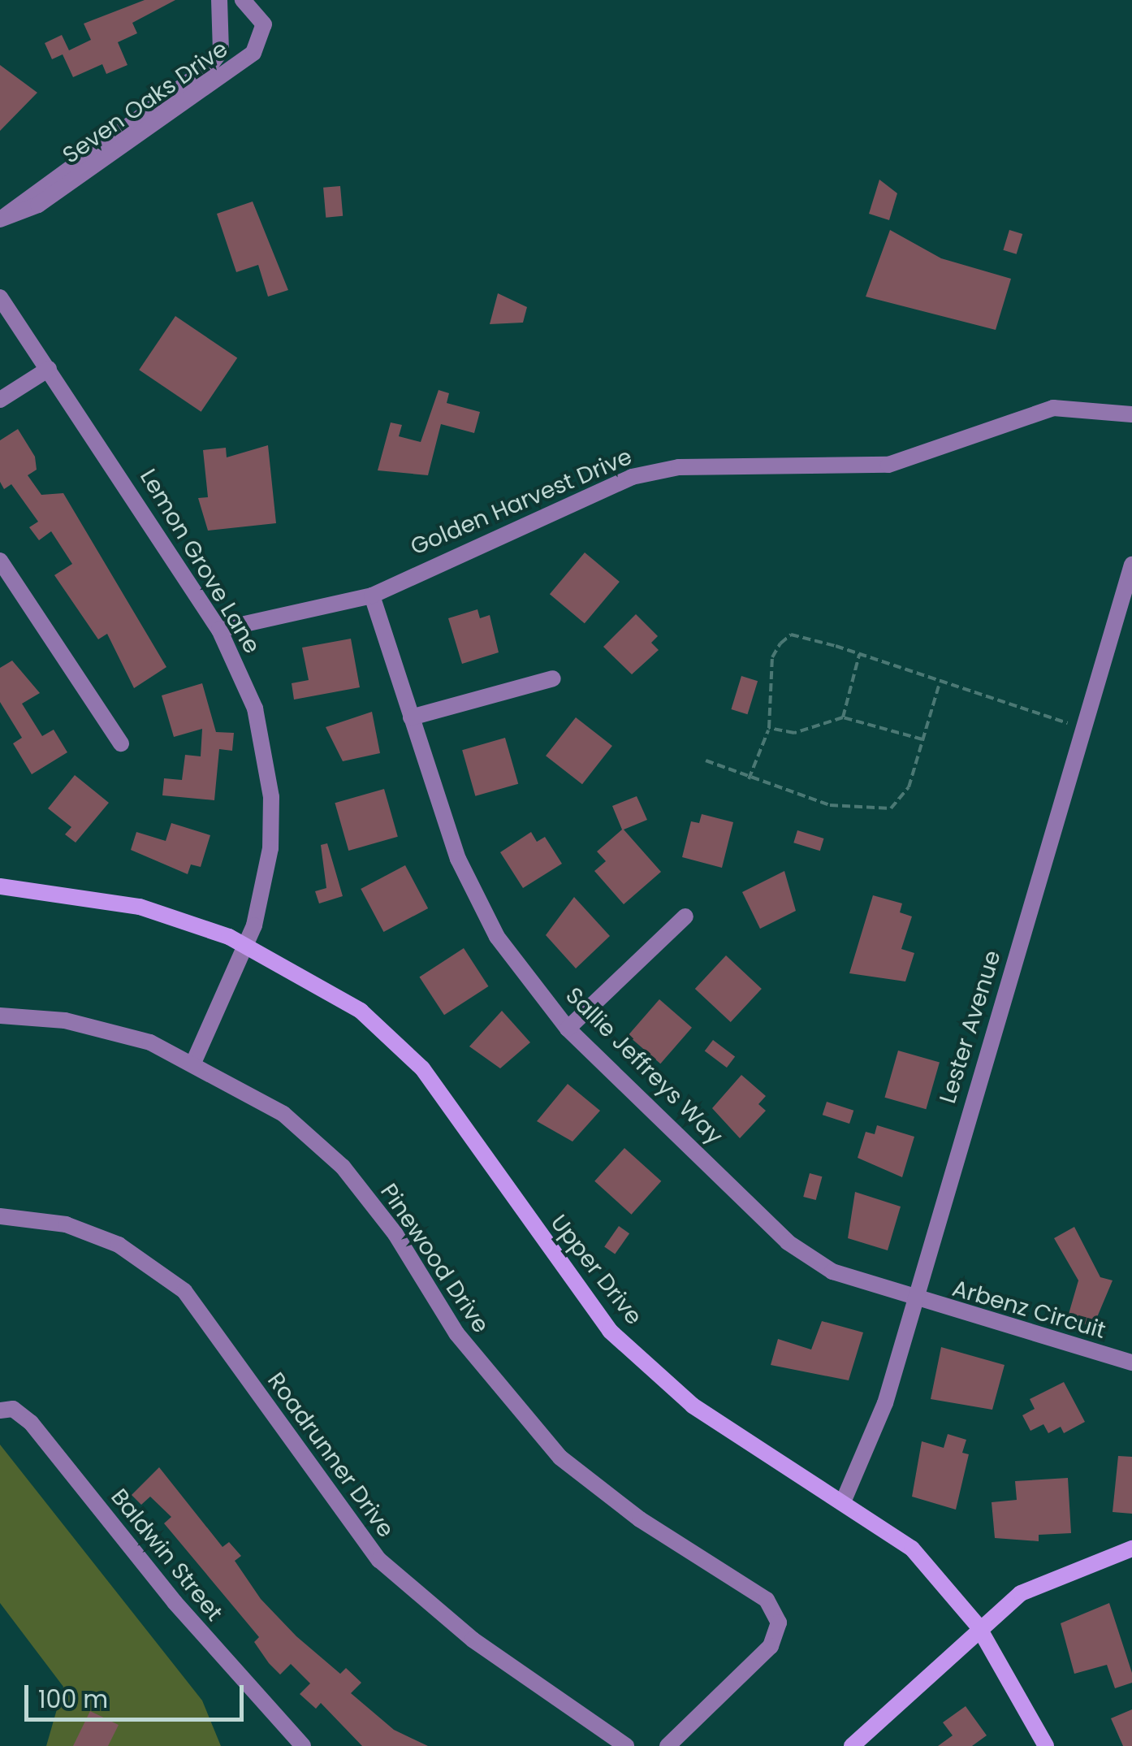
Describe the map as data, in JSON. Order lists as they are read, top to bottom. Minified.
{"streets":{"main road":["Upper Drive"],"street":["Seven Oaks Drive","Golden Harvest Drive","Lemon Grove Lane","Lester Avenue","Sallie Jeffreys Way","Pinewood Drive","Arbenz Circuit","Roadrunner Drive","Baldwin Street"]},"crossings":[["Golden Harvest Drive","Lemon Grove Lane"],["Golden Harvest Drive","Sallie Jeffreys Way"],["Lemon Grove Lane","Pinewood Drive"],["Lemon Grove Lane","Upper Drive"],["Lester Avenue","Sallie Jeffreys Way"],["Lester Avenue","Upper Drive"],["Lester Avenue","Arbenz Circuit"],["Sallie Jeffreys Way","Arbenz Circuit"]],"scale_bar":"100 m"}
